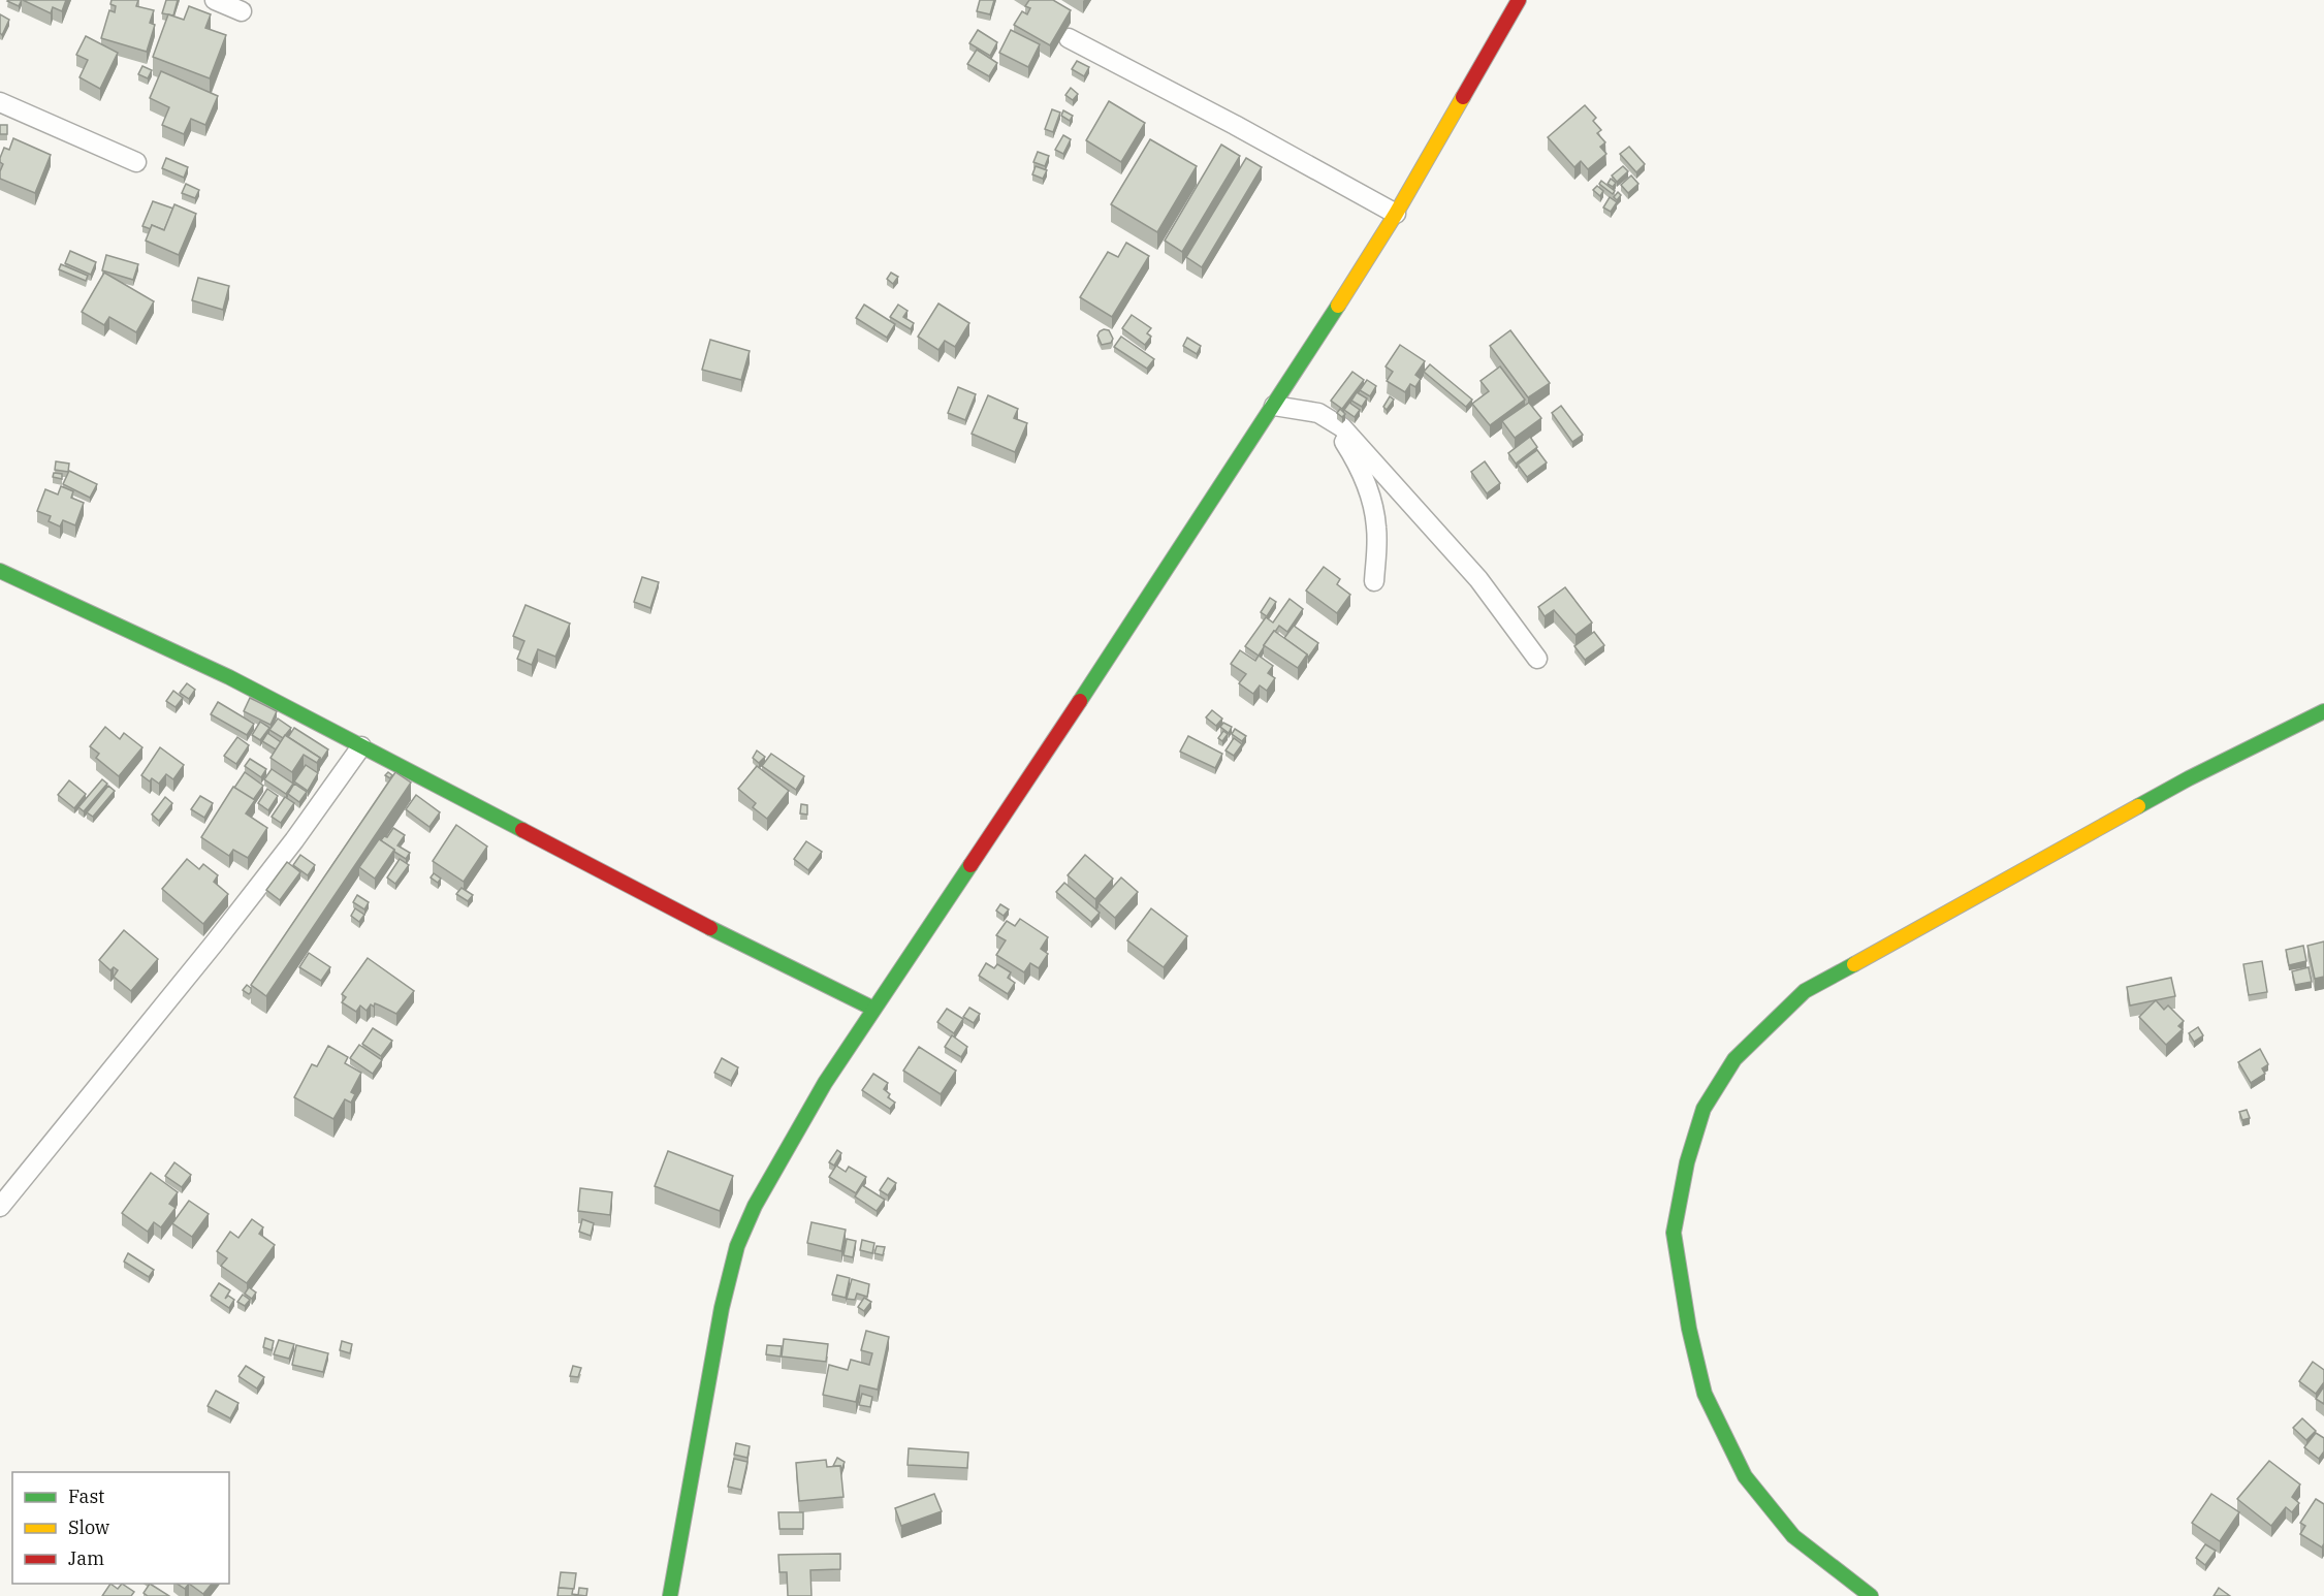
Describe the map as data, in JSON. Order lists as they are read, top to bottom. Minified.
{"legend":["Fast","Slow","Jam"]}
